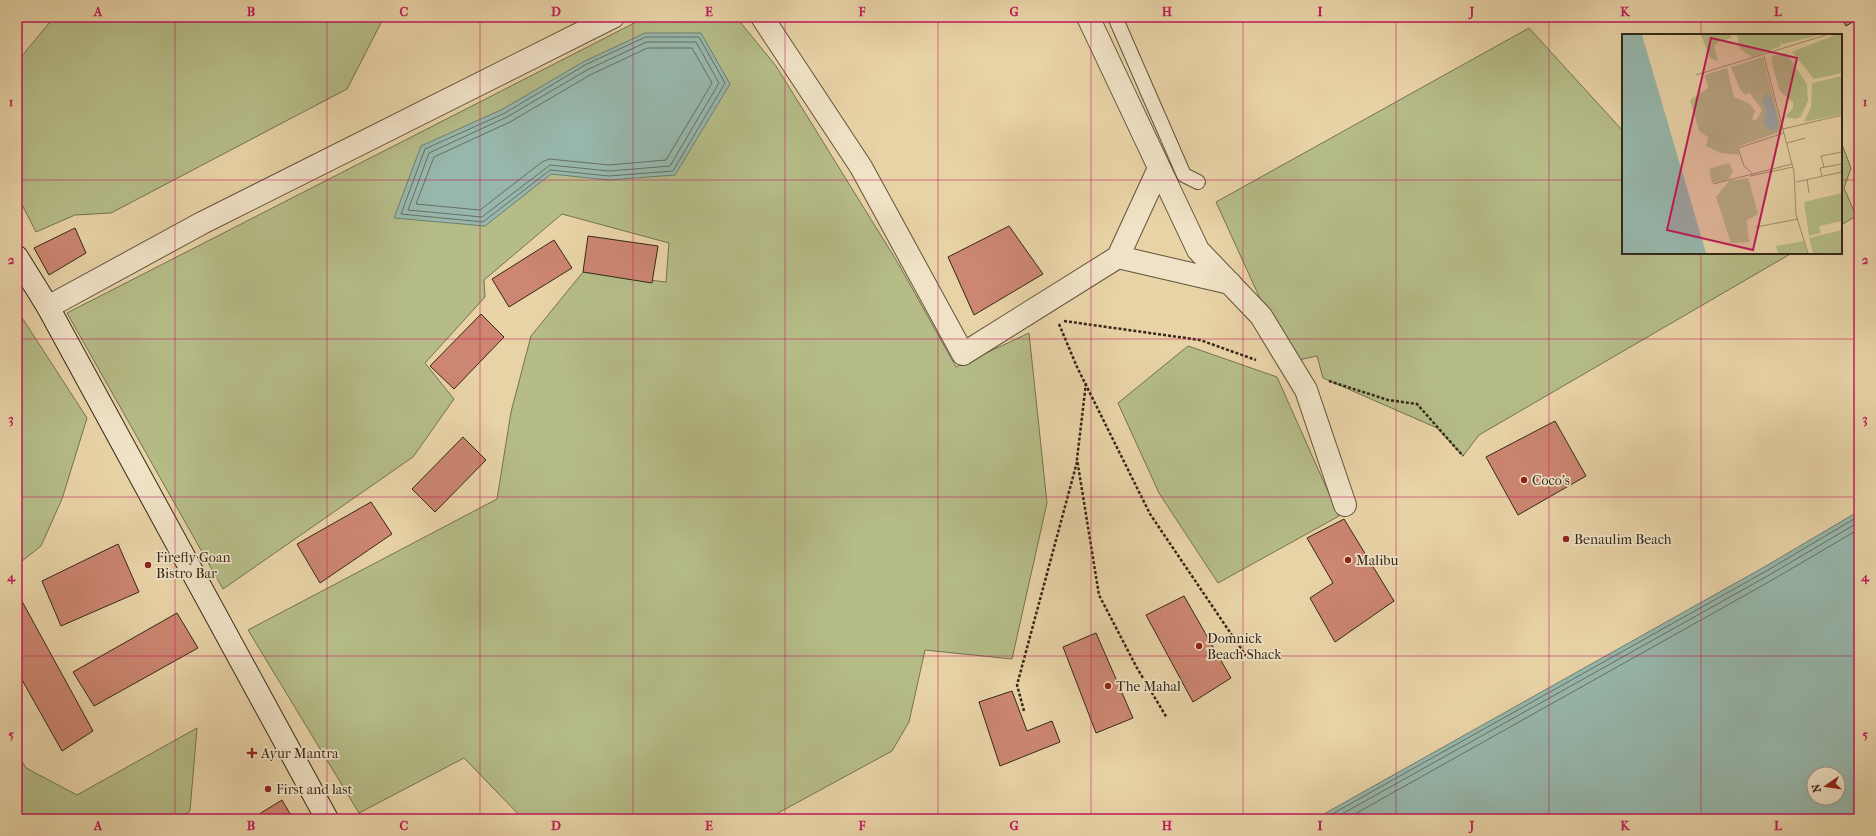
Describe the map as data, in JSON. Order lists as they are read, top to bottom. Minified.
{"places":{"other":["Coco's","Benaulim Beach","Malibu","Firefly Goan Bistro Bar","Domnick Beach Shack","The Mahal","First and last"],"health":["Ayur Mantra"]},"north":"left","grid":{"columns":["A","B","C","D","E","F","G","H","I","J","K","L"],"rows":["1","2","3","4","5"]}}
